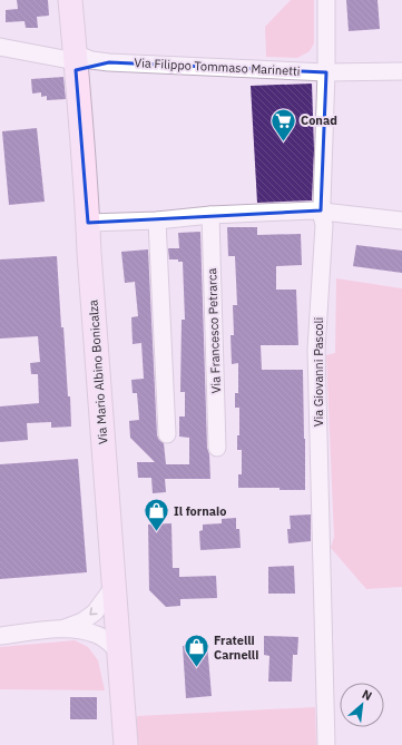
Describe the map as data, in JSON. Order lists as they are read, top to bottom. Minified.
{"streets":{"main road":["Via Mario Albino Bonicalza"],"street":["Via Filippo Tommaso Marinetti","Via Francesco Petrarca","Via Giovanni Pascoli"]},"crossings":[["Via Filippo Tommaso Marinetti","Via Mario Albino Bonicalza"],["Via Filippo Tommaso Marinetti","Via Giovanni Pascoli"]],"places":{"supermarket":["Conad"],"shop":["Il fornaio","Fratelli Carnelli"]},"north":"top right"}
